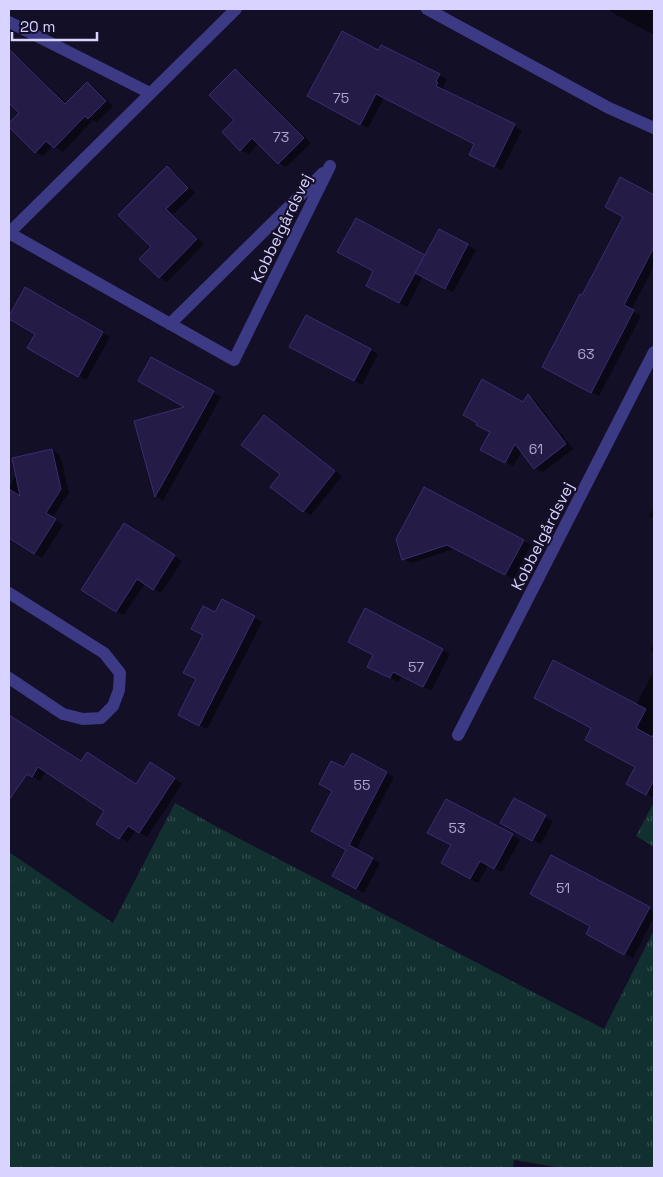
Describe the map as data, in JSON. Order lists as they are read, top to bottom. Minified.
{"streets":{"street":["Kobbelgårdsvej"]},"house_numbers":["75","73","63","61","57","55","53","51"],"scale_bar":"20 m"}
